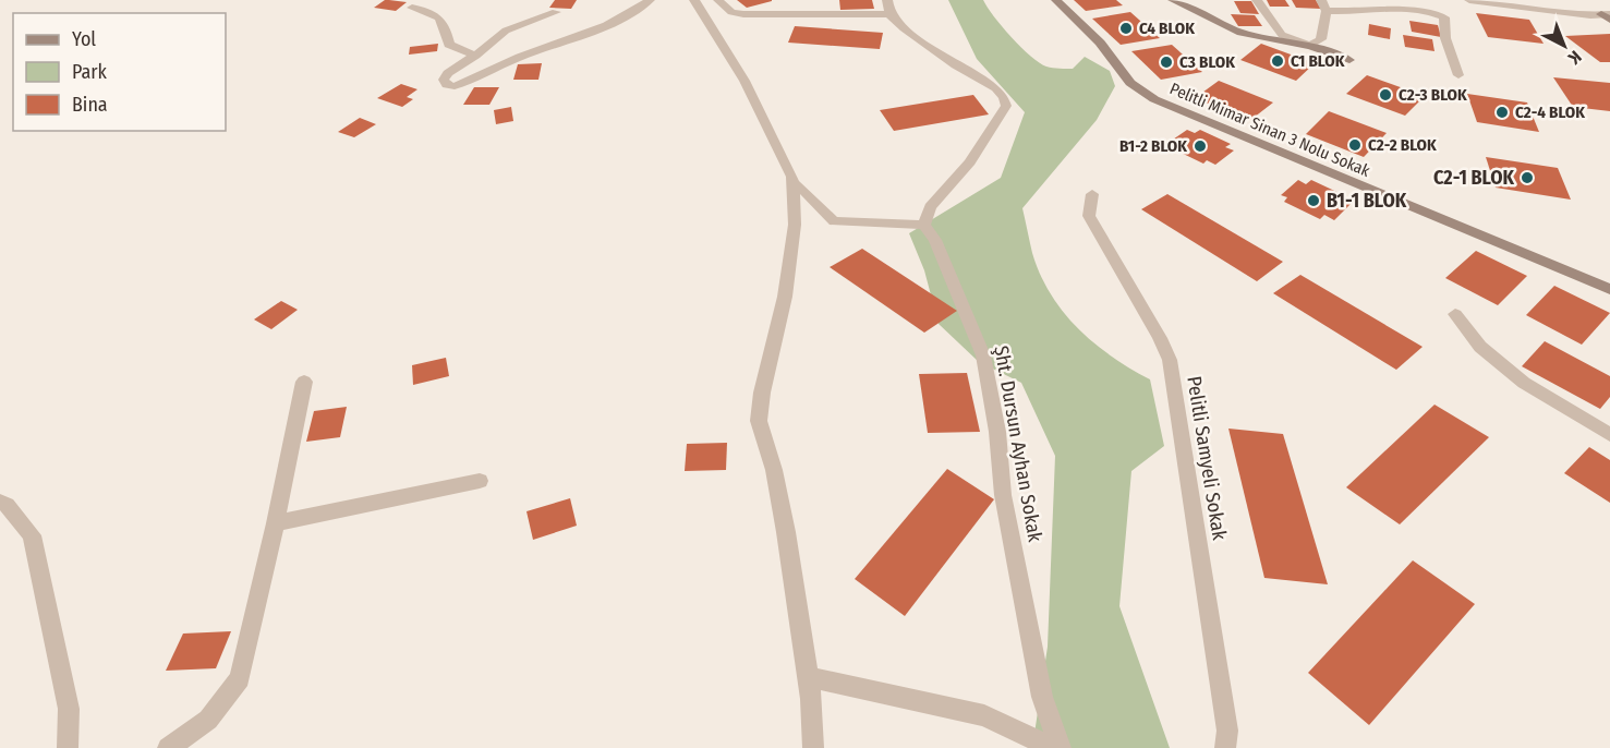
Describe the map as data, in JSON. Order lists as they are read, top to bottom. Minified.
{"streets":{"street":["Pelitli Mimar Sinan 3 Nolu Sokak","Şht. Dursun Ayhan Sokak","Pelitli Samyeli Sokak"]},"places":["C4 BLOK","C1 BLOK","C3 BLOK","C2-3 BLOK","C2-4 BLOK","C2-2 BLOK","B1-2 BLOK","C2-1 BLOK","B1-1 BLOK"],"legend":["Yol","Park","Bina"],"north":"bottom right"}
